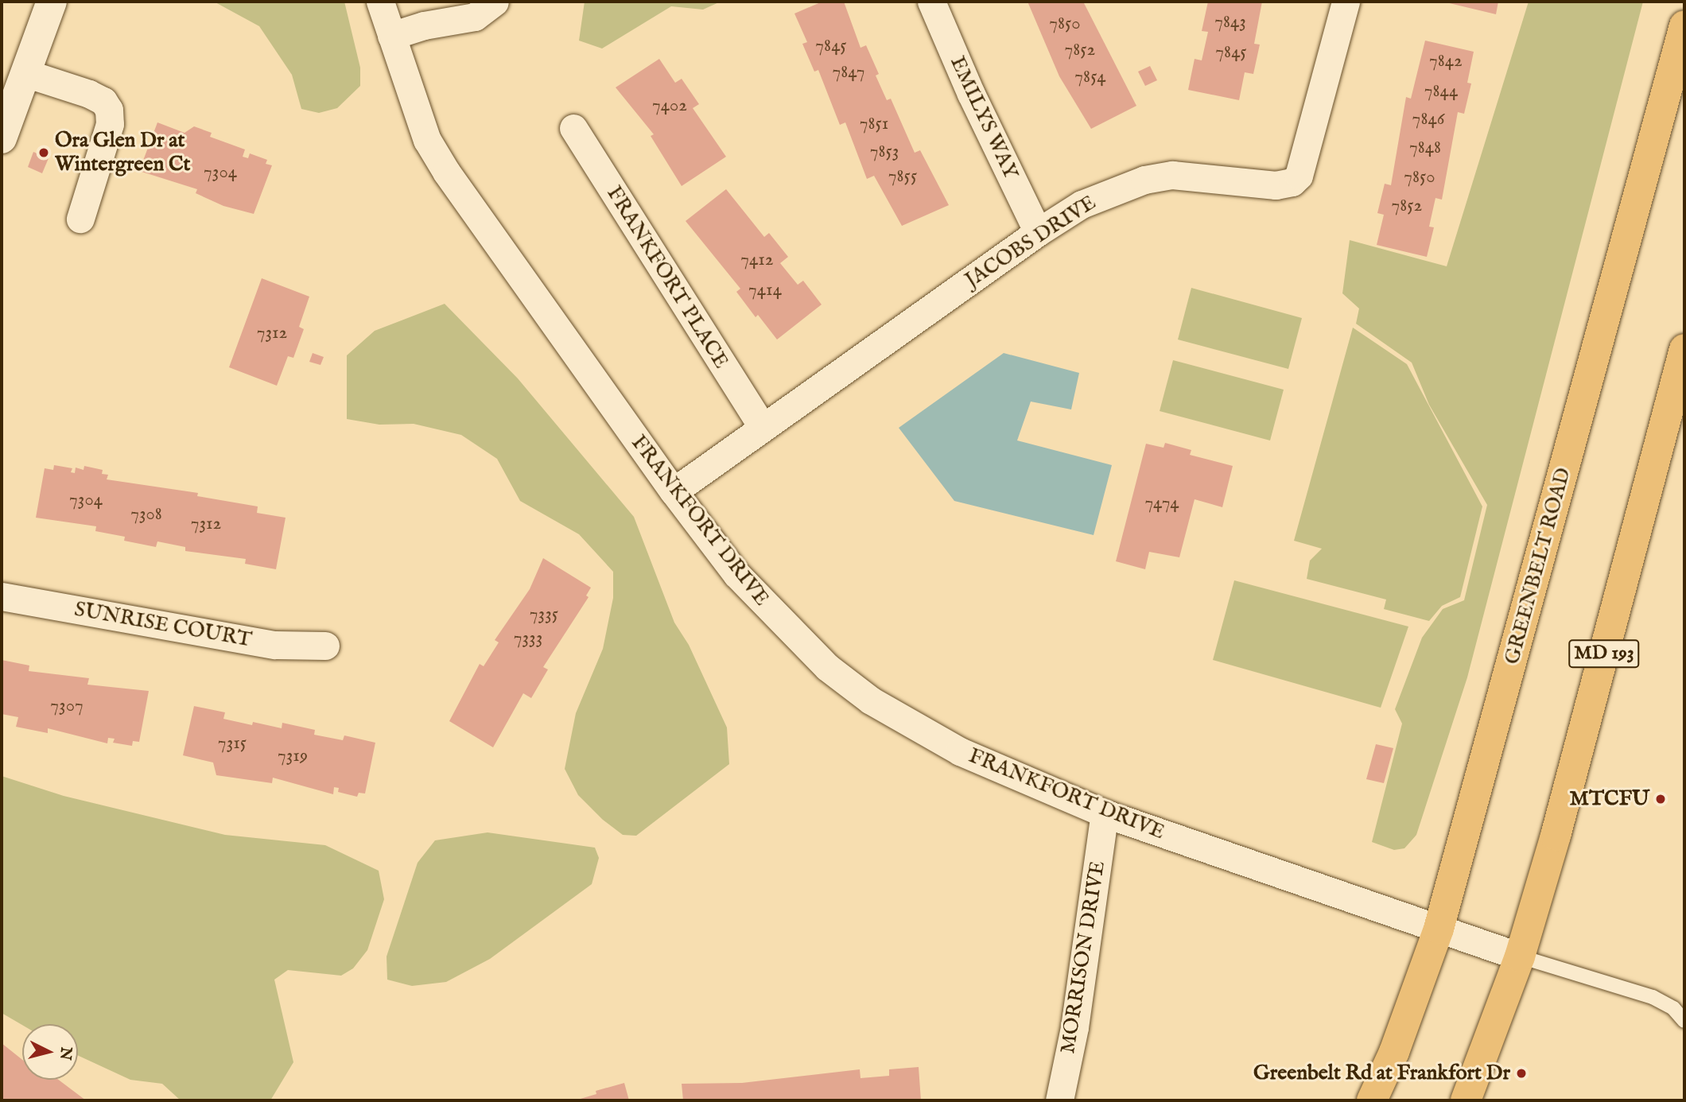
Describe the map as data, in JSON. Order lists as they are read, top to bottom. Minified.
{"streets":{"main road":["GREENBELT ROAD","MD 193"],"street":["EMILYS WAY","JACOBS DRIVE","FRANKFORT PLACE","FRANKFORT DRIVE","SUNRISE COURT","MORRISON DRIVE"]},"crossings":[["EMILYS WAY","JACOBS DRIVE"],["JACOBS DRIVE","FRANKFORT PLACE"],["JACOBS DRIVE","FRANKFORT DRIVE"],["FRANKFORT DRIVE","GREENBELT ROAD"],["FRANKFORT DRIVE","MD 193"],["FRANKFORT DRIVE","MORRISON DRIVE"]],"places":["Ora Glen Dr at Wintergreen Ct","MTCFU","Greenbelt Rd at Frankfort Dr"],"house_numbers":["7843","7850","7845","7852","7845","7842","7847","7854","7844","7402","7846","7851","7848","7853","7304","7855","7850","7852","7412","7414","7312","7304","7474","7308","7312","7335","7333","7307","7315","7319"],"north":"right"}
